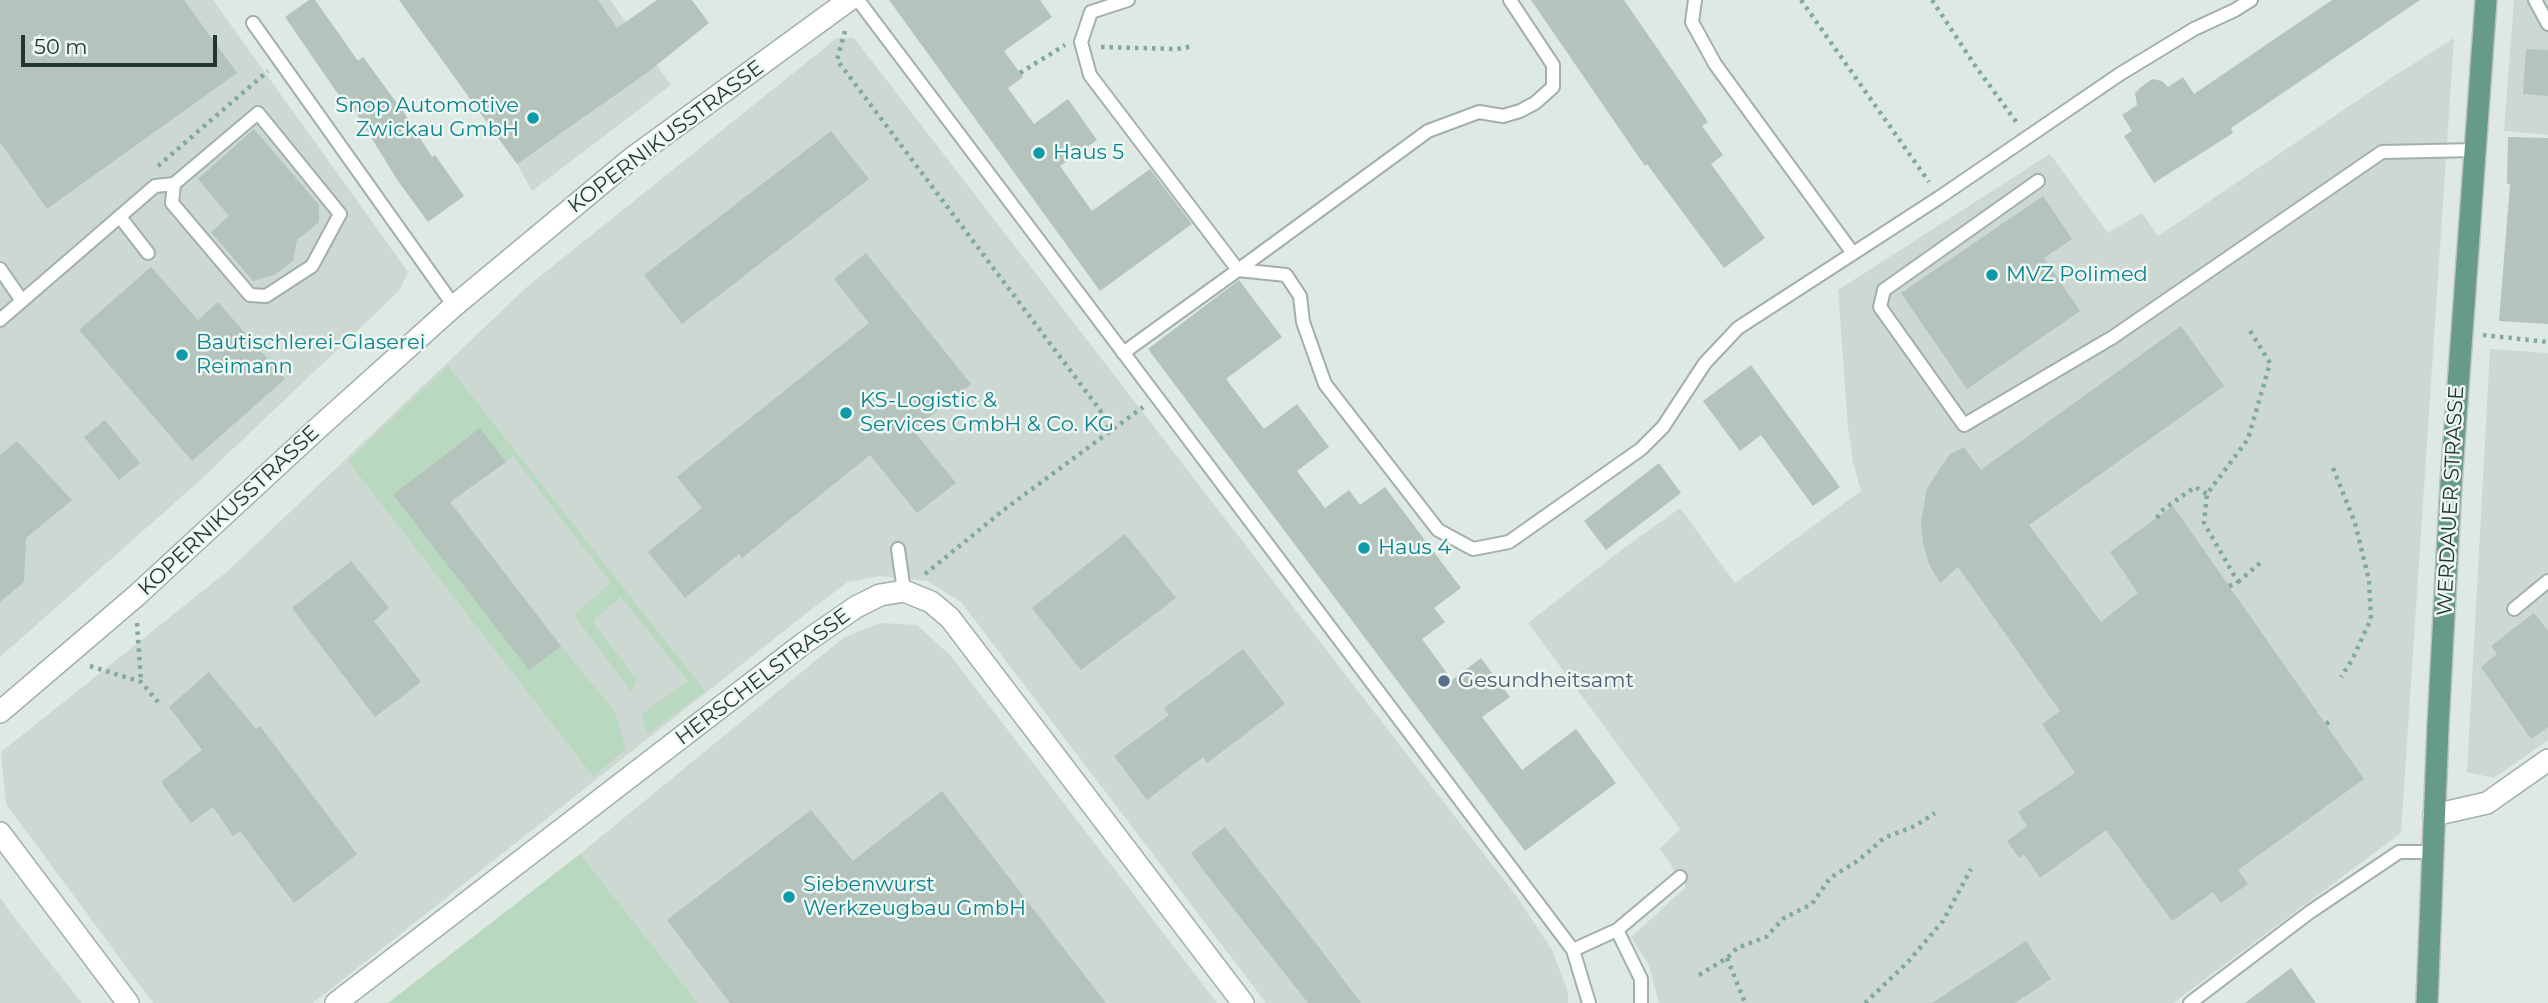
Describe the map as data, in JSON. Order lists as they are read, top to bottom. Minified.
{"streets":{"main road":["WERDAUER STRASSE"],"street":["KOPERNIKUSSTRASSE","HERSCHELSTRASSE"]},"places":["Snop Automotive Zwickau GmbH","Haus 5","MVZ Polimed","Bautischlerei-Glaserei Reimann","KS-Logistic & Services GmbH & Co. KG","Haus 4","Gesundheitsamt","Siebenwurst Werkzeugbau GmbH"],"scale_bar":"50 m"}
